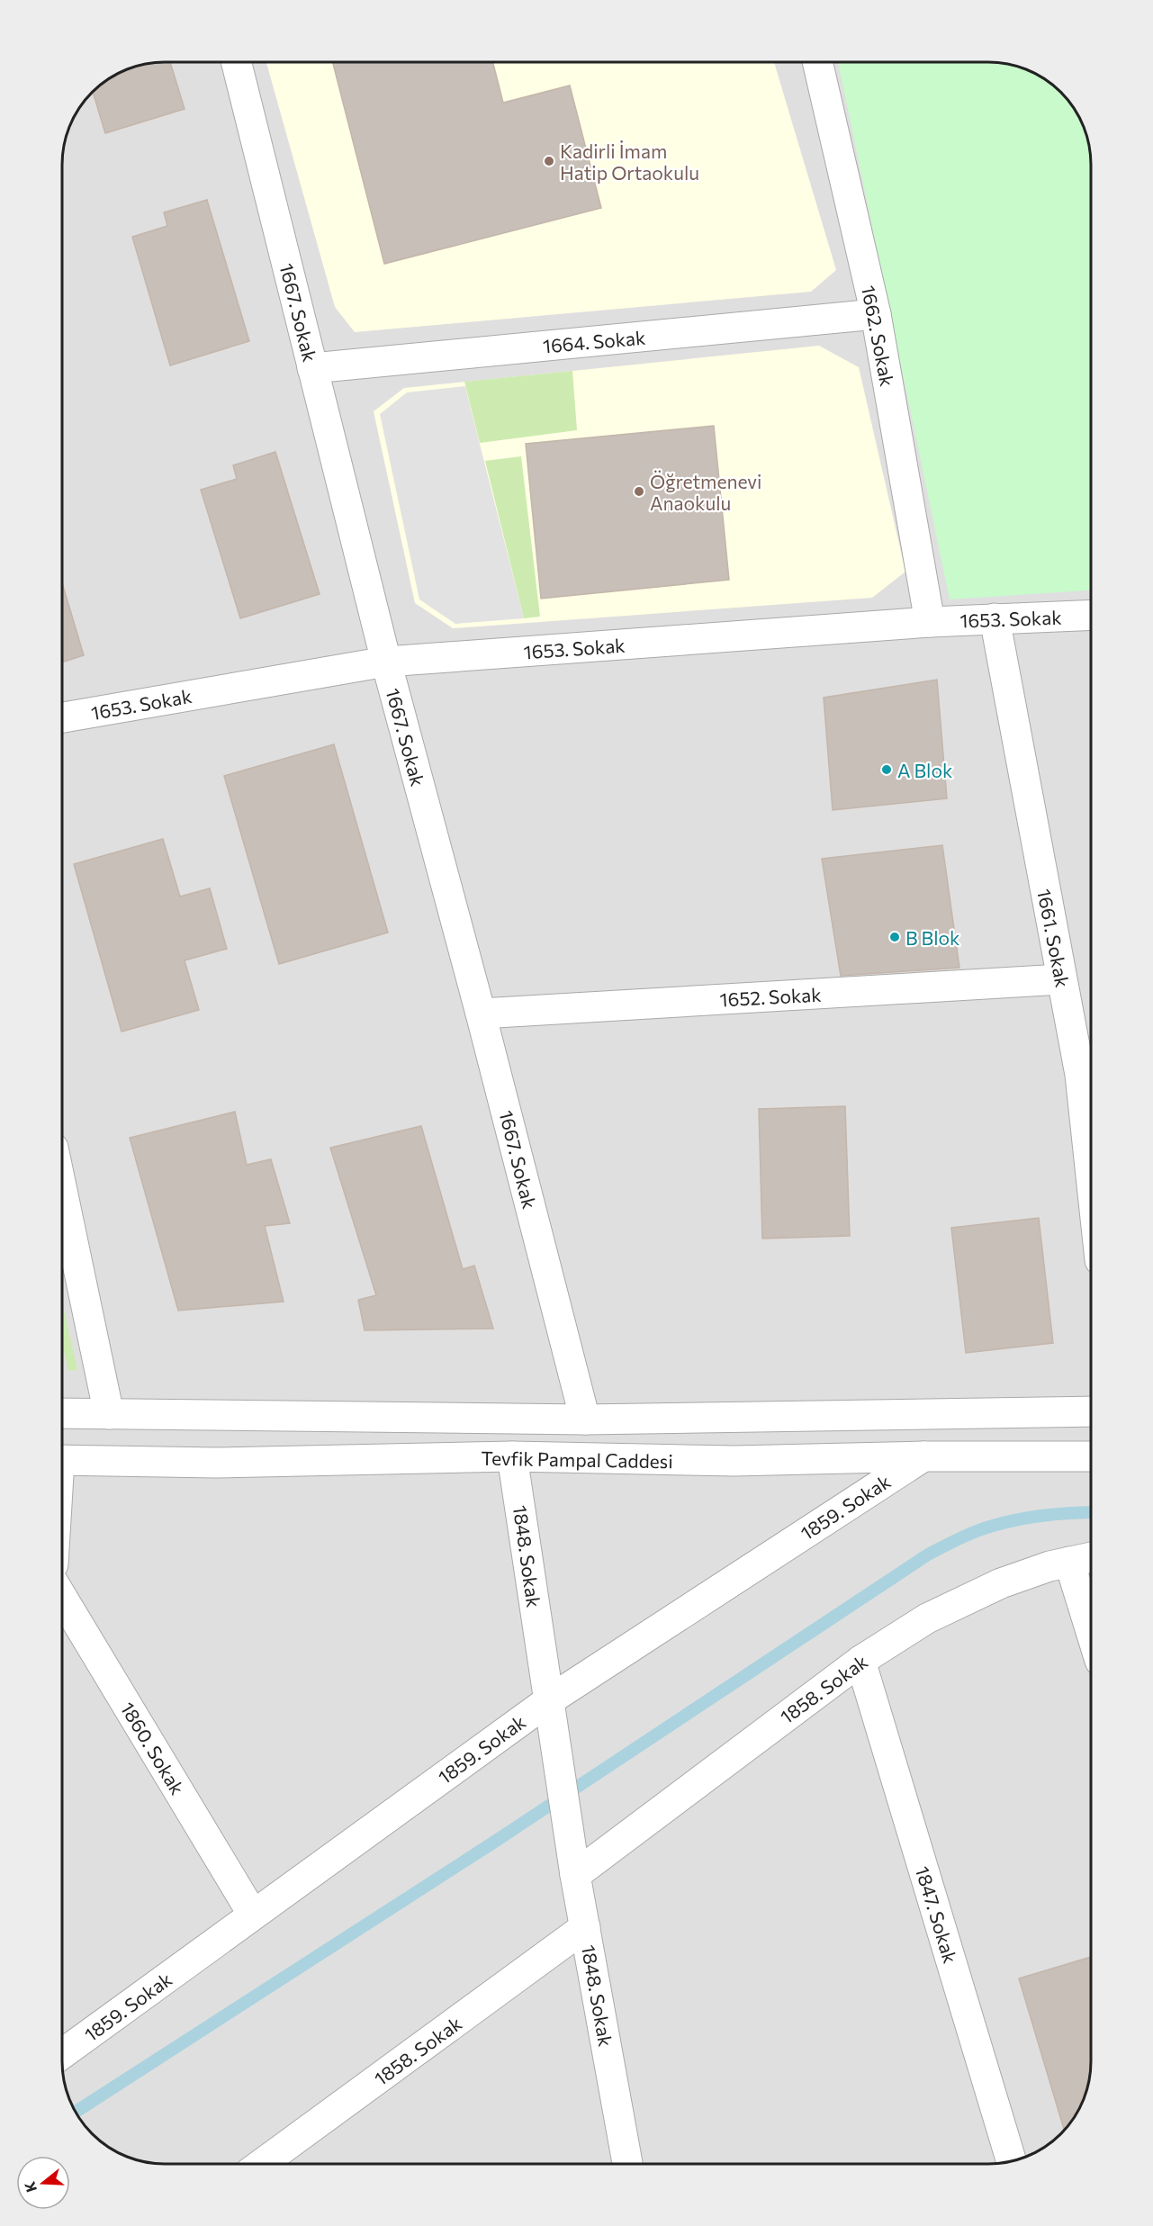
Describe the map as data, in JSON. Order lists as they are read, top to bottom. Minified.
{"streets":{"street":["1667. Sokak","1662. Sokak","1664. Sokak","1653. Sokak","1661. Sokak","1652. Sokak","Tevfik Pampal Caddesi","1859. Sokak","1848. Sokak","1858. Sokak","1860. Sokak","1847. Sokak"]},"crossings":[["1667. Sokak","1664. Sokak"],["1667. Sokak","1653. Sokak"],["1667. Sokak","1652. Sokak"],["1667. Sokak","Tevfik Pampal Caddesi"],["1662. Sokak","1664. Sokak"],["1662. Sokak","1653. Sokak"],["1653. Sokak","1661. Sokak"],["1661. Sokak","1652. Sokak"],["Tevfik Pampal Caddesi","1859. Sokak"],["Tevfik Pampal Caddesi","1848. Sokak"],["1859. Sokak","1848. Sokak"],["1859. Sokak","1860. Sokak"],["1848. Sokak","1858. Sokak"],["1858. Sokak","1847. Sokak"]],"places":["Kadirli İmam Hatip Ortaokulu","Öğretmenevi Anaokulu","A Blok","B Blok"],"north":"left"}
